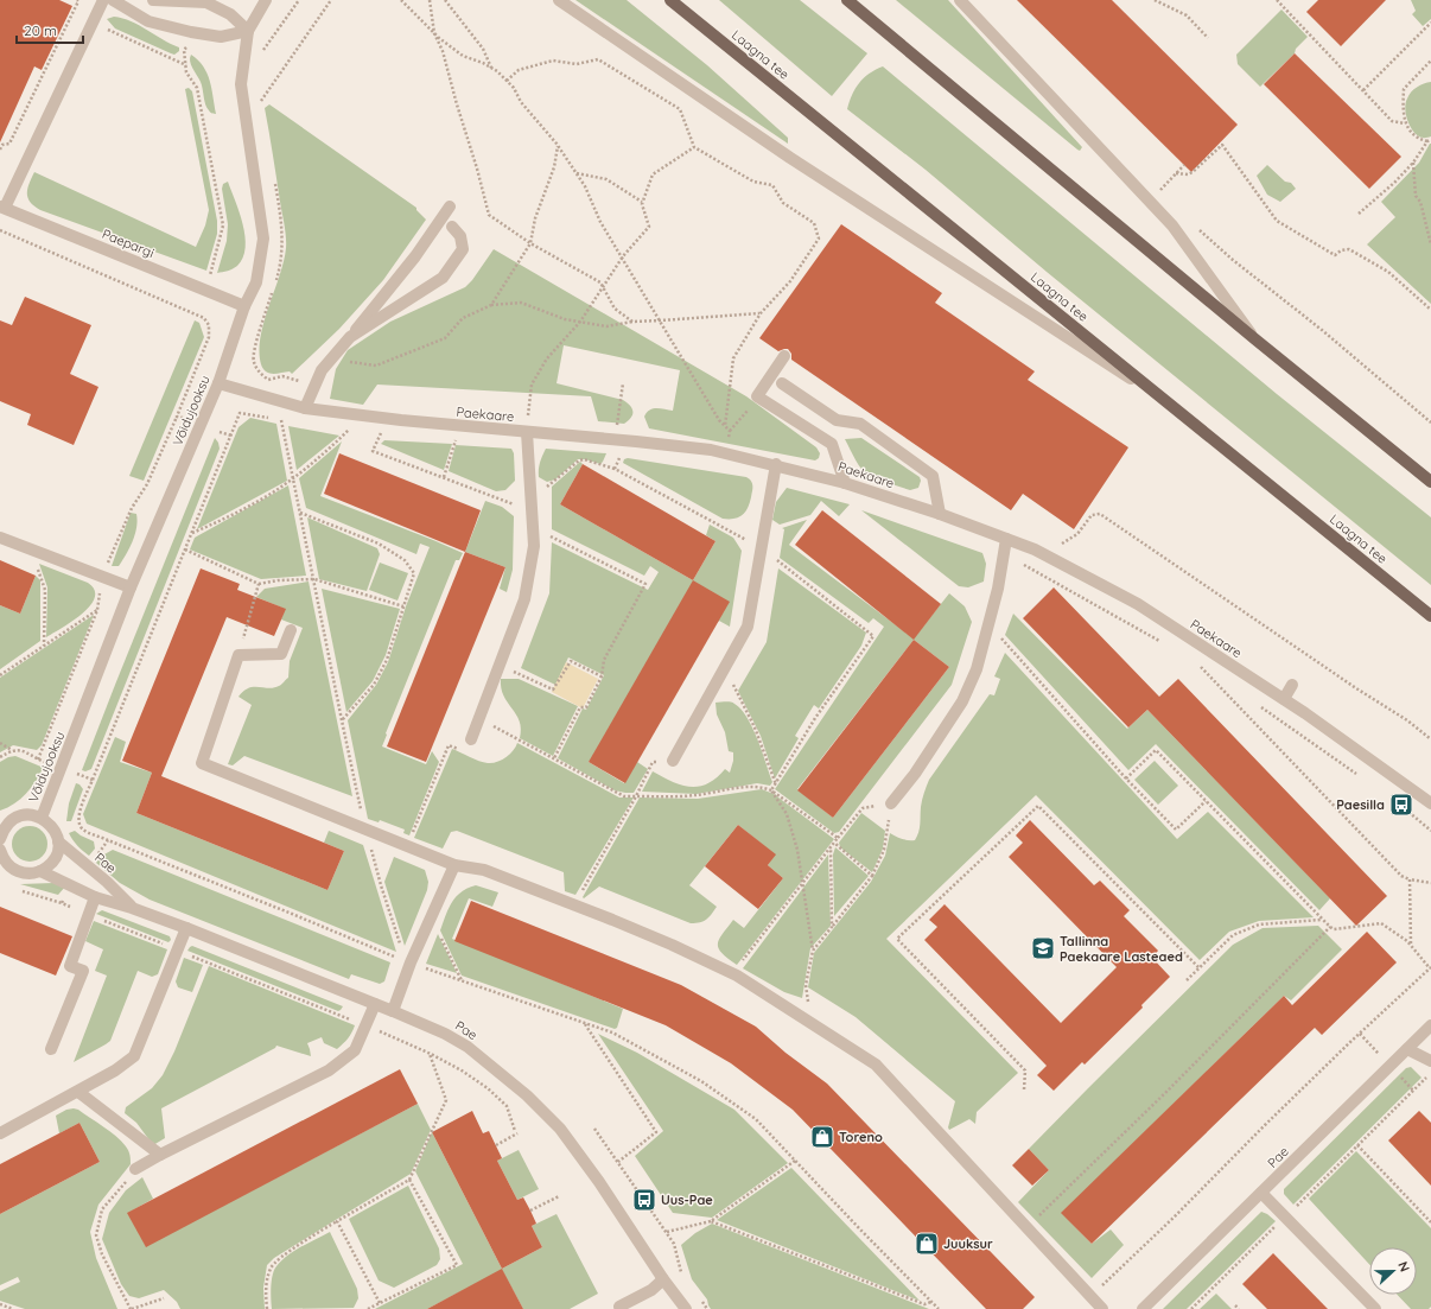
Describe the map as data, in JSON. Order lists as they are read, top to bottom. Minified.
{"streets":{"main road":["Laagna tee"],"street":["Paepargi","Võidujooksu","Paekaare","Pae"]},"crossings":[["Paepargi","Võidujooksu"],["Võidujooksu","Paekaare"],["Võidujooksu","Pae"]],"places":{"bus stop":["Paesilla","Uus-Pae"],"school or university":["Tallinna Paekaare Lasteaed"],"shop":["Toreno","Juuksur"]},"scale_bar":"20 m","north":"right"}
